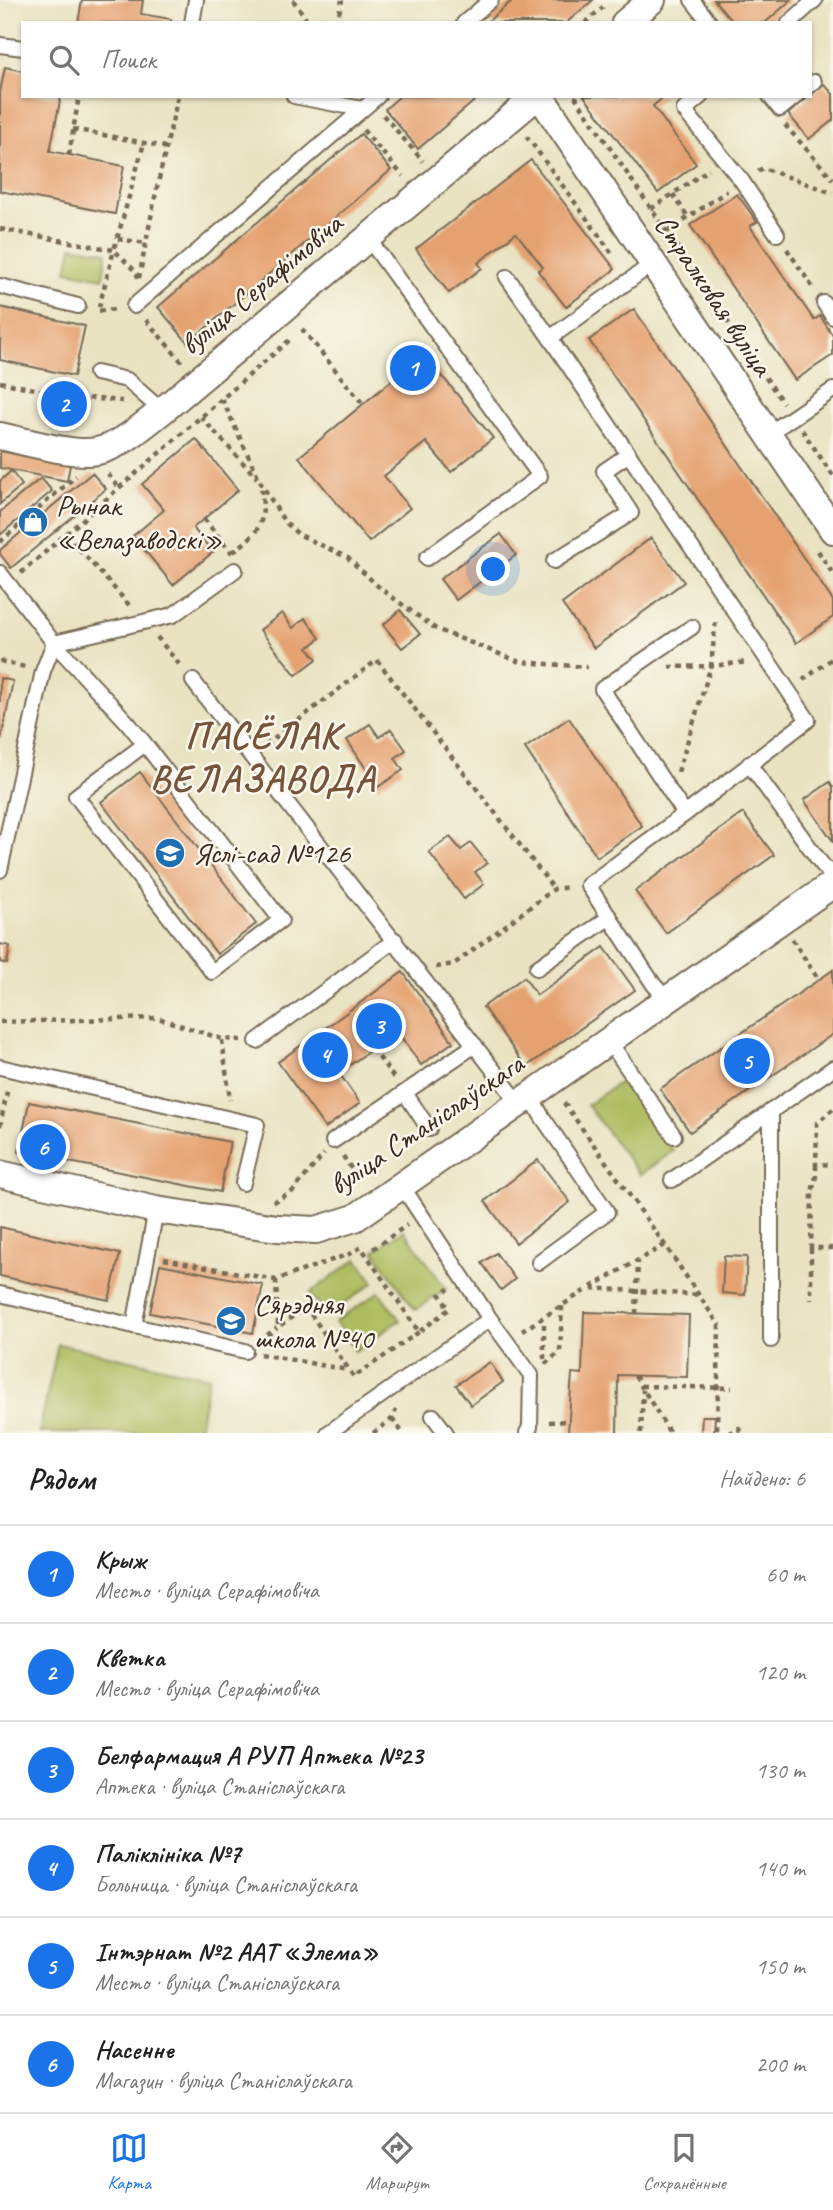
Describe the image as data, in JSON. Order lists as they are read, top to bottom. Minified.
{"streets":{"street":["вуліца Серафімовіча","Стралковая вуліца","вуліца Станіслаўскага"]},"districts":["ПАСЁЛАК ВЕЛАЗАВОДА"],"places":{"shop":["Рынак «Велазаводскі»"],"school or university":["Яслі-сад №126","Сярэдняя школа №40"]},"page":{"search":"Поиск","pins":["1","2","3","4","5","6"],"heading":["Рядом","Найдено: 6"],"list":[{"mark":"1","name":"Крыж","note":"Место · вуліца Серафімовіча","value":"60 m"},{"mark":"2","name":"Кветка","note":"Место · вуліца Серафімовіча","value":"120 m"},{"mark":"3","name":"Белфармация А РУП Аптека №23","note":"Аптека · вуліца Станіслаўскага","value":"130 m"},{"mark":"4","name":"Паліклініка №7","note":"Больница · вуліца Станіслаўскага","value":"140 m"},{"mark":"5","name":"Інтэрнат №2 ААТ «Элема»","note":"Место · вуліца Станіслаўскага","value":"150 m"},{"mark":"6","name":"Насенне","note":"Магазин · вуліца Станіслаўскага","value":"200 m"}],"nav":["Карта","Маршрут","Сохранённые"]}}
